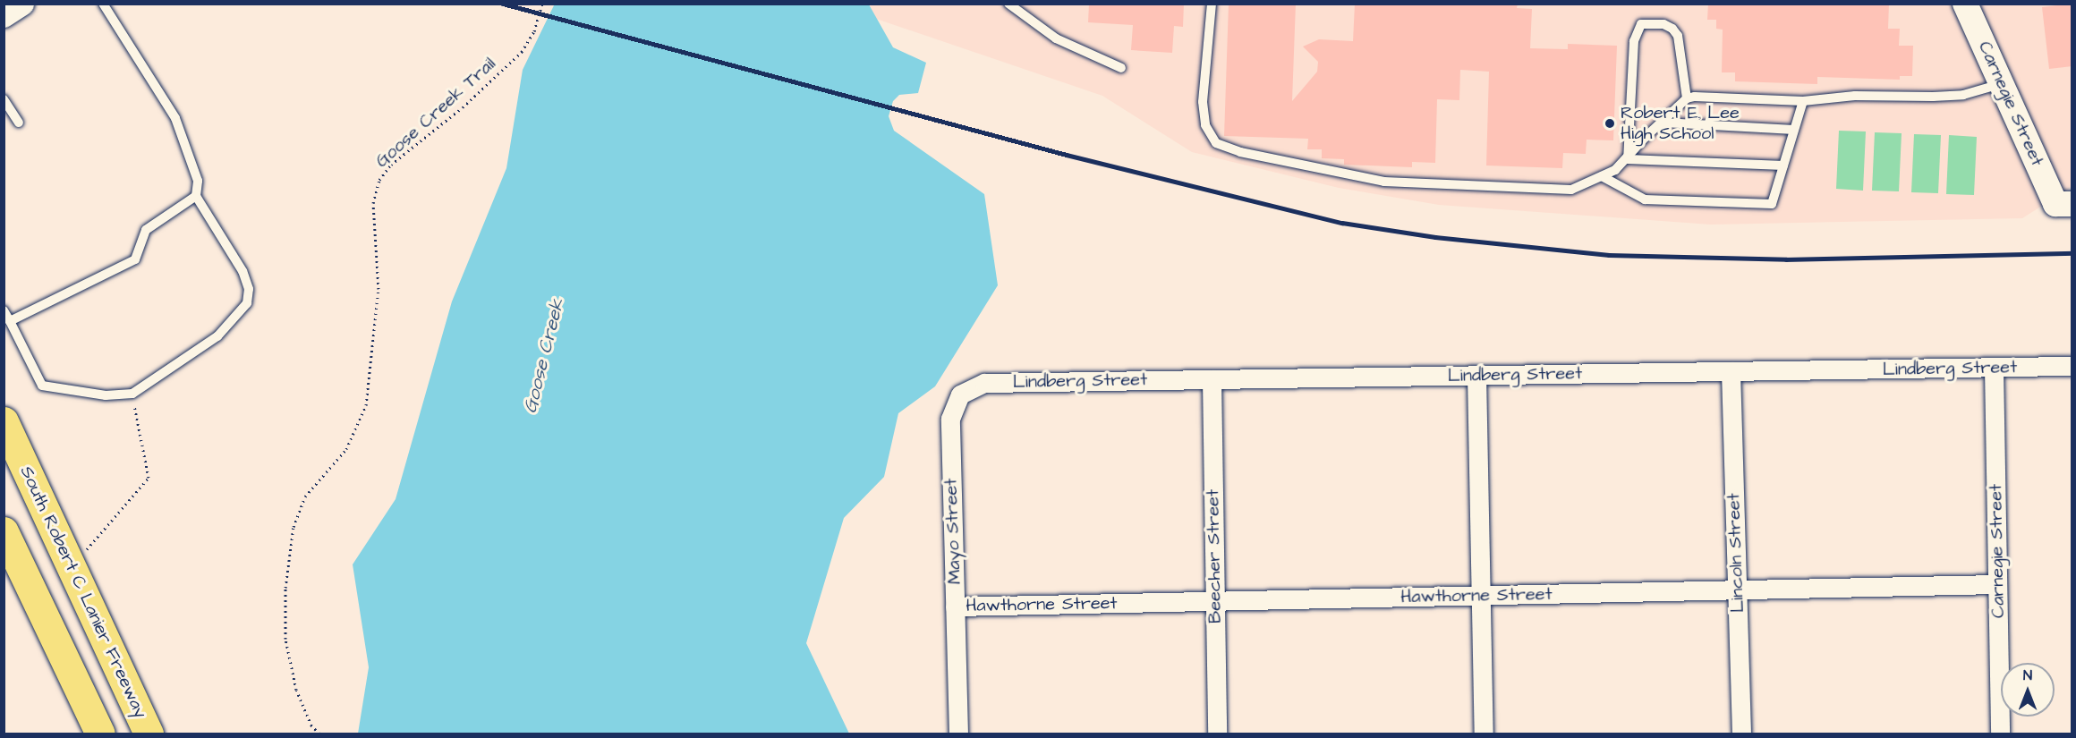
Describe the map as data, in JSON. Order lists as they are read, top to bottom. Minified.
{"streets":{"highway":["South Robert C Lanier Freeway"],"street":["Carnegie Street","Lindberg Street","Mayo Street","Lincoln Street","Beecher Street","Hawthorne Street"],"path":["Goose Creek Trail"]},"crossings":[["Carnegie Street","Lindberg Street"],["Carnegie Street","Hawthorne Street"],["Lindberg Street","Mayo Street"],["Lindberg Street","Lincoln Street"],["Lindberg Street","Beecher Street"],["Mayo Street","Hawthorne Street"],["Lincoln Street","Hawthorne Street"],["Beecher Street","Hawthorne Street"]],"water":["Goose Creek"],"places":["Robert E. Lee High School"],"north":"top"}
